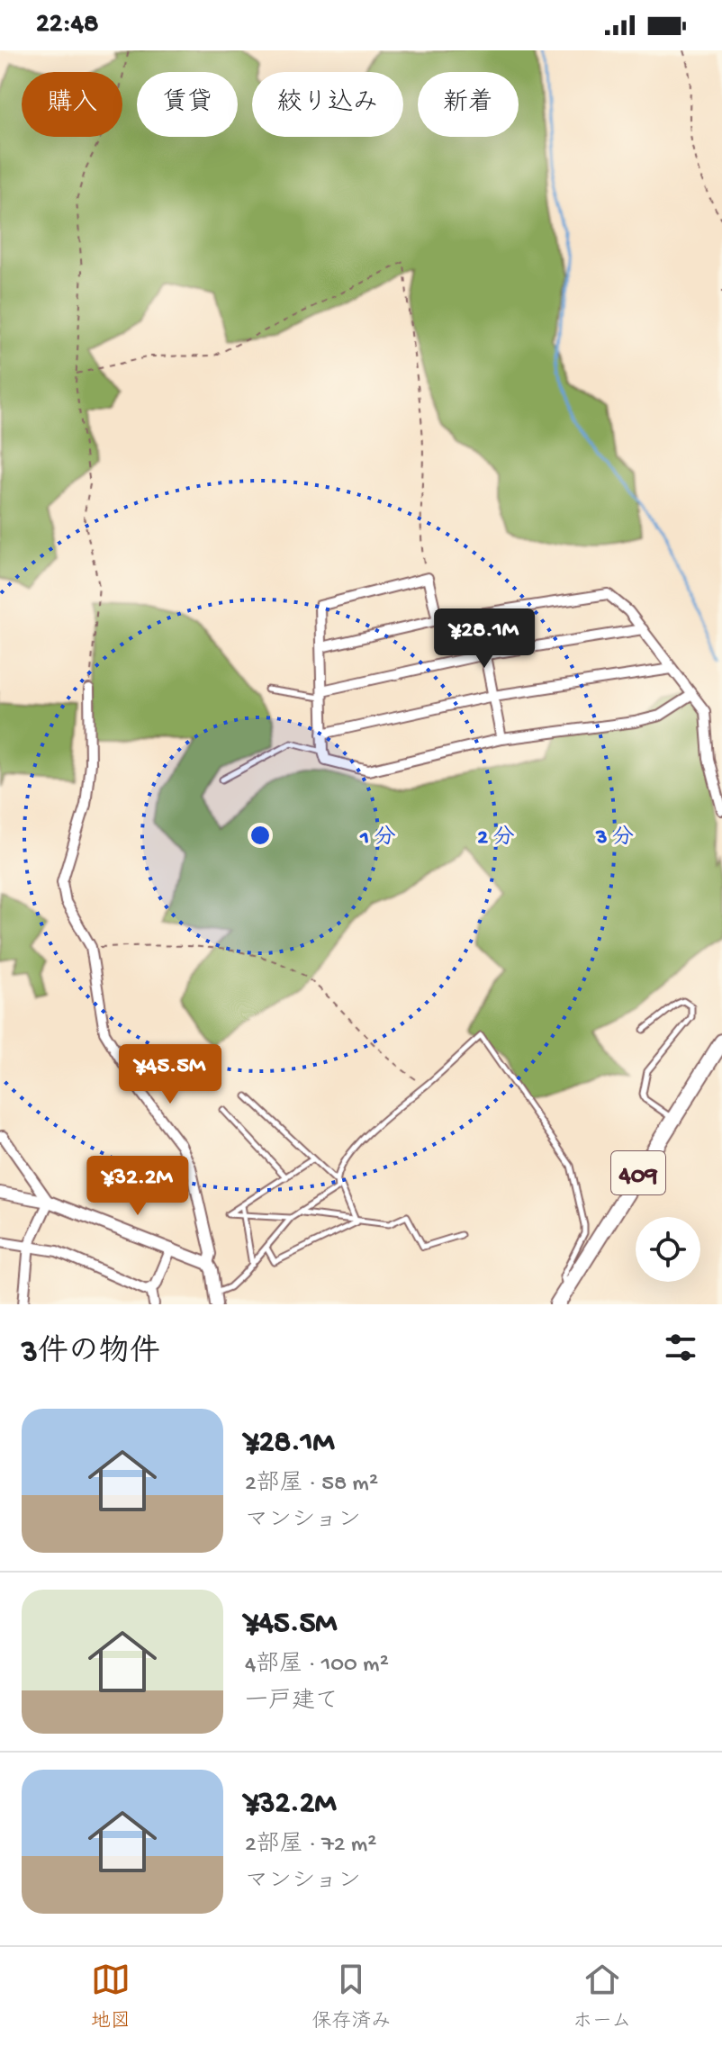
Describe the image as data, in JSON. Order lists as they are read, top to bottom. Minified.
{"streets":{"highway":["409"]},"page":{"status":"22:48","chip":["購入","賃貸","絞り込み","新着"],"price":["¥28.1M","¥45.5M","¥32.2M"],"heading":"3件の物件","list":[{"name":"¥28.1M","note":"2部屋 · 58 m² · マンション"},{"name":"¥45.5M","note":"4部屋 · 100 m² · 一戸建て"},{"name":"¥32.2M","note":"2部屋 · 72 m² · マンション"}],"tabs":["地図","保存済み","ホーム"]},"rings":["1 分","2 分","3 分"]}
